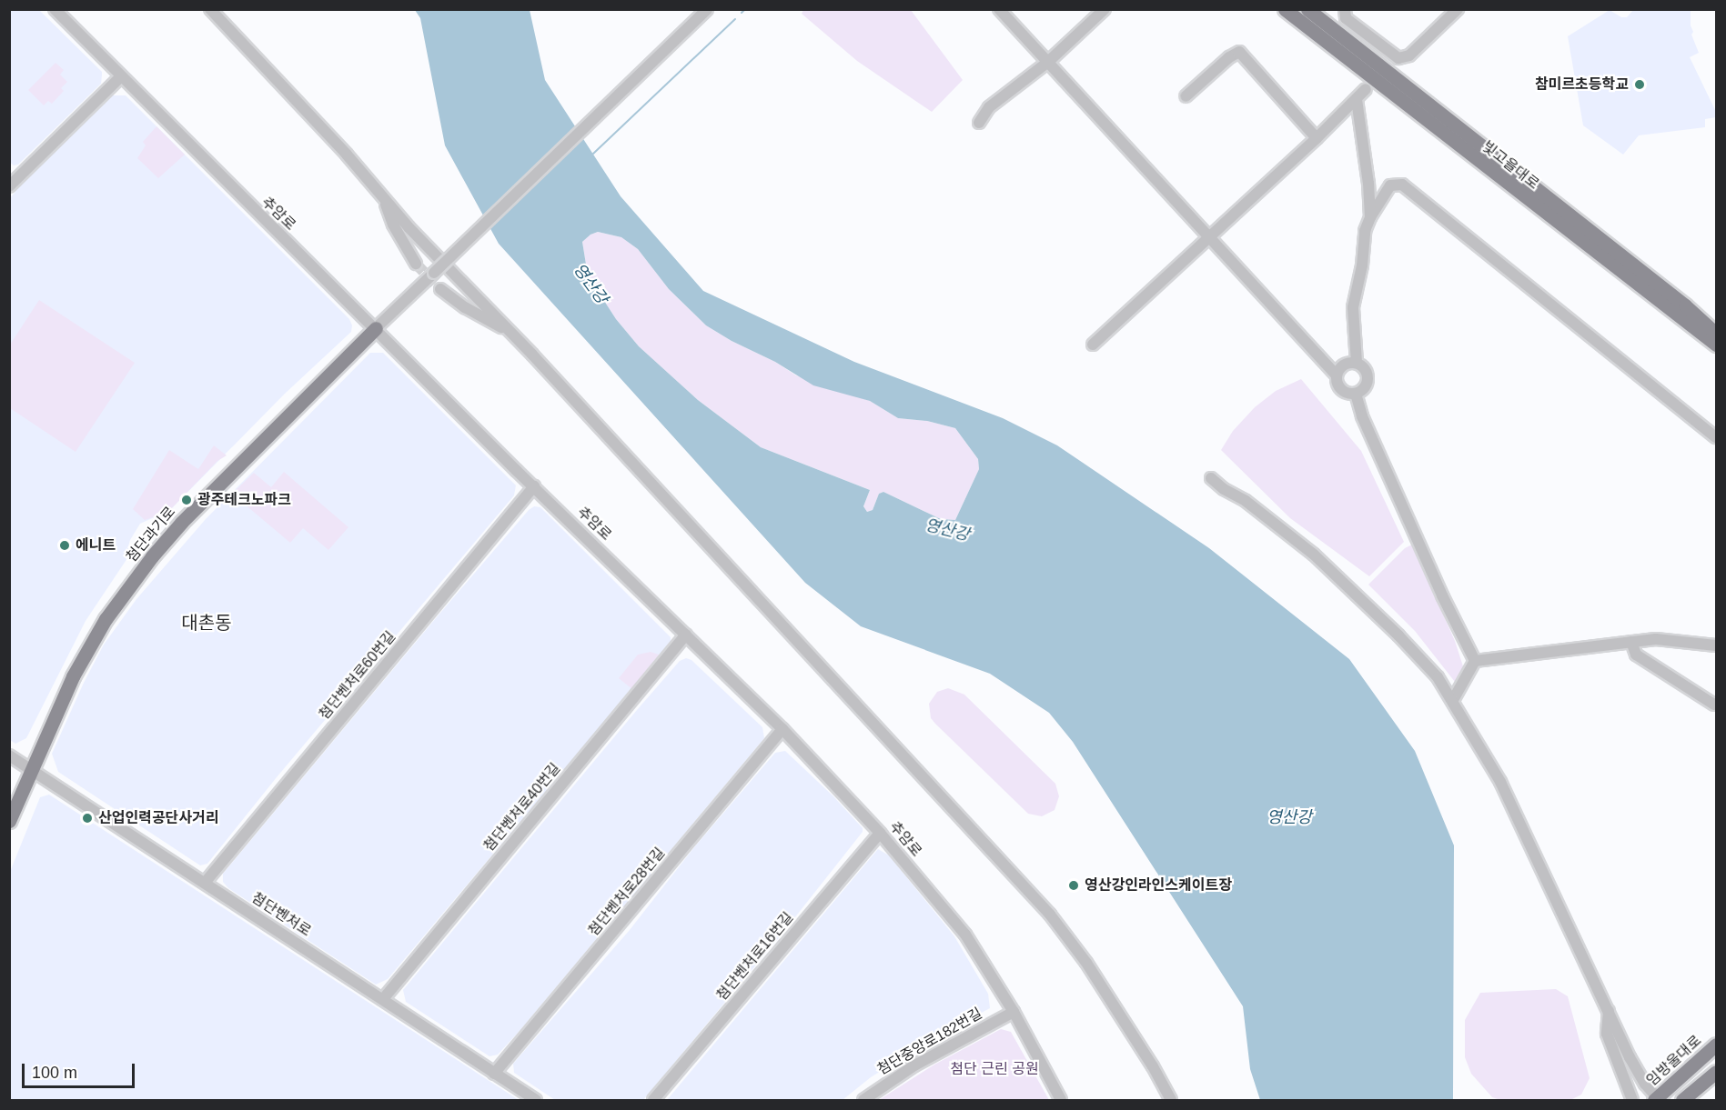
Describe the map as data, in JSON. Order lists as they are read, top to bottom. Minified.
{"streets":{"main road":["빛고을대로","첨단과기로","임방울대로"],"street":["추암로","첨단벤처로60번길","첨단벤처로40번길","첨단벤처로28번길","첨단벤처로","첨단벤처로16번길","첨단중앙로182번길"]},"crossings":[["추암로","첨단과기로"],["추암로","첨단벤처로60번길"],["추암로","첨단벤처로40번길"],["추암로","첨단벤처로28번길"],["추암로","첨단벤처로16번길"],["추암로","첨단중앙로182번길"],["첨단과기로","첨단벤처로"],["첨단벤처로60번길","첨단벤처로"],["첨단벤처로40번길","첨단벤처로"],["첨단벤처로28번길","첨단벤처로"]],"districts":["대촌동"],"water":["영산강"],"parks":["첨단 근린 공원"],"places":["참미르초등학교","광주테크노파크","에니트","산업인력공단사거리","영산강인라인스케이트장"],"scale_bar":"100 m"}
